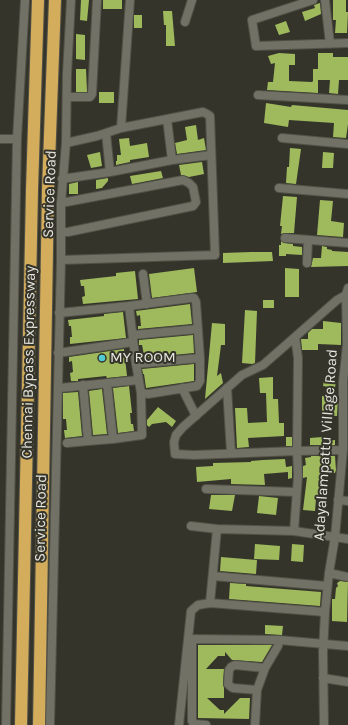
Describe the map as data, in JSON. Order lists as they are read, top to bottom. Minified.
{"streets":{"highway":["Chennai Bypass Expressway"],"street":["Service Road","Adayalampattu Village Road"]},"places":["MY ROOM"]}
